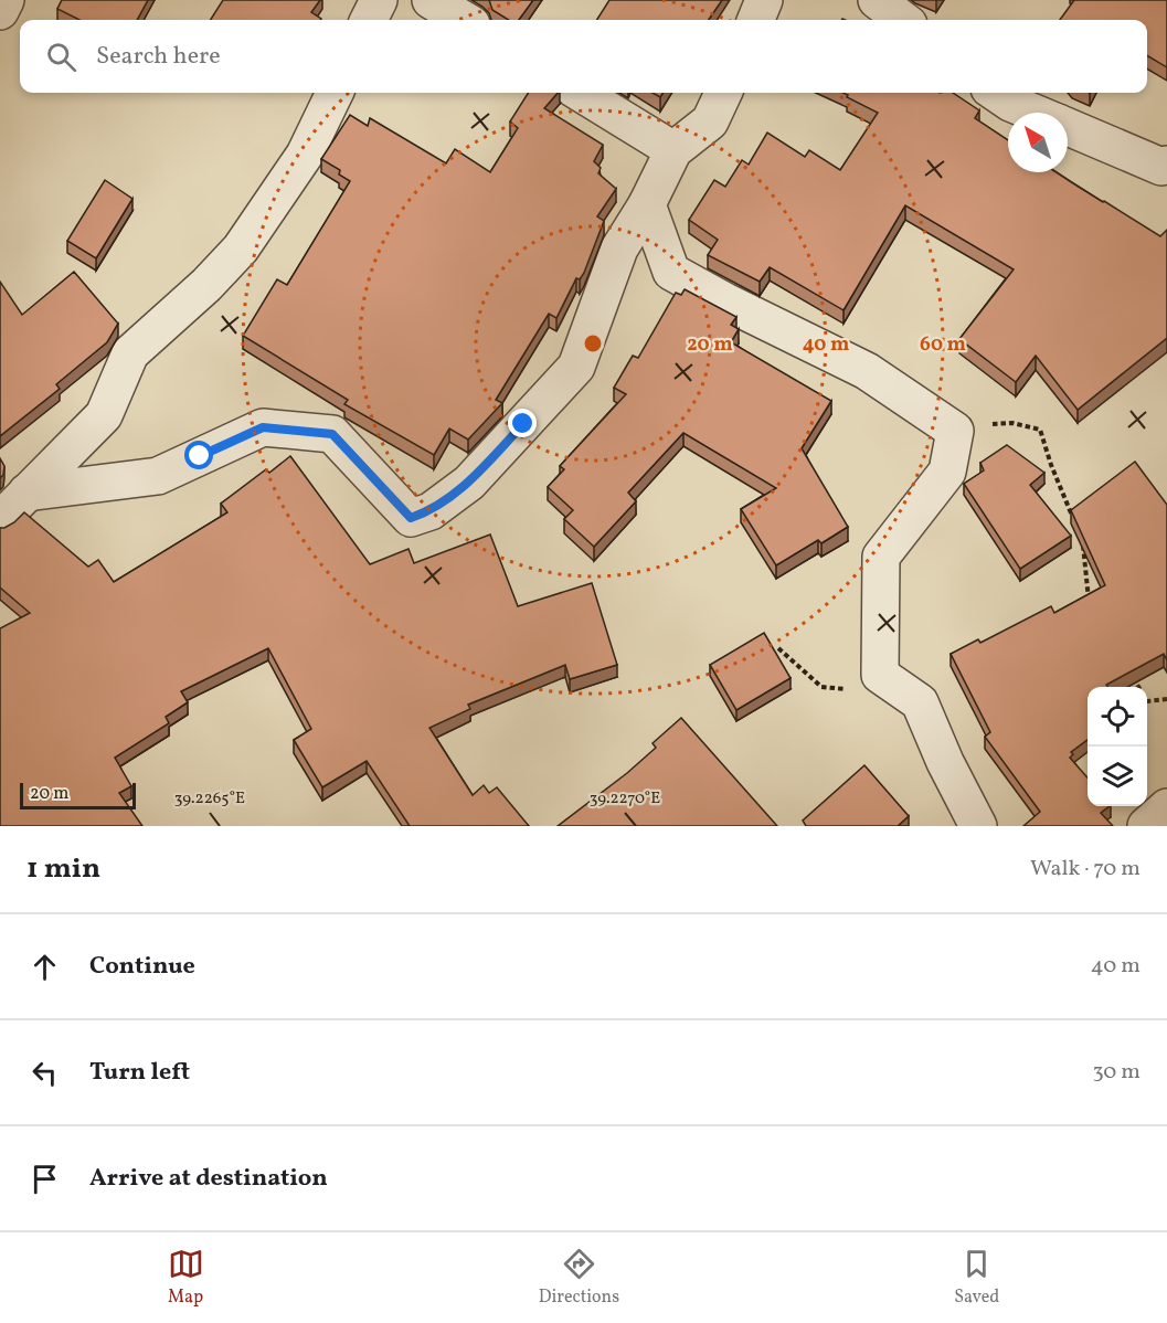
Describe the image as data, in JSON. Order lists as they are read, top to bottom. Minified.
{"scale_bar":"20 m","north":"top left","page":{"search":"Search here","scale":"20 m","heading":["1 min","Walk · 70 m"],"list":[["Continue","40 m"],["Turn left","30 m"],"Arrive at destination"],"nav":["Map","Directions","Saved"]},"coordinates":["39.2265°E","39.2270°E"],"rings":["20 m","40 m","60 m"]}
